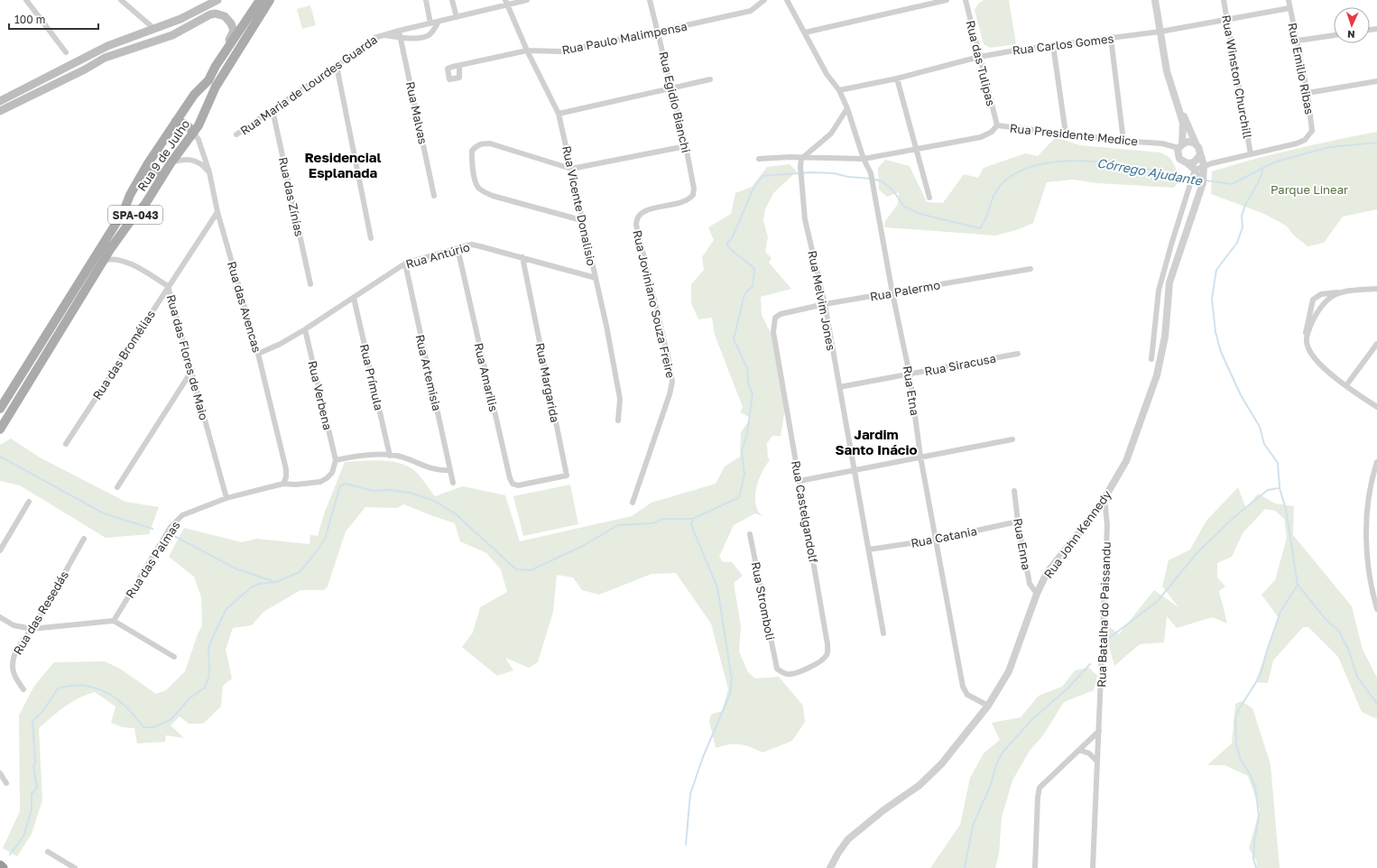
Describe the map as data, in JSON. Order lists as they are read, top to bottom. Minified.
{"streets":{"main road":["Rua 9 de Julho","SPA-043"],"street":["Rua Paulo Malimpensa","Rua Carlos Gomes","Rua das Tulipas","Rua Emilio Ribas","Rua Winston Churchill","Rua Maria de Lourdes Guarda","Rua Egidio Bianchi","Rua Malvas","Rua Presidente Medice","Rua das Zínias","Rua Vicente Donalisio","Rua Antúrio","Rua Palermo","Rua Melvim Jones","Rua Joviniano Souza Freire","Rua das Avencas","Rua das Bromélias","Rua das Flores de Maio","Rua Siracusa","Rua Artemisia","Rua Prímula","Rua Amarilis","Rua Margarida","Rua Etna","Rua Verbena","Rua Castelgandolf","Rua John Kennedy","Rua Catania","Rua Enna","Rua das Palmas","Rua Stromboli","Rua das Resedás","Rua Batalha do Paissandu"]},"crossings":[["Rua Paulo Malimpensa","Rua Egidio Bianchi"],["Rua Paulo Malimpensa","Rua Vicente Donalisio"],["Rua Carlos Gomes","Rua das Tulipas"],["Rua Carlos Gomes","Rua Emilio Ribas"],["Rua Carlos Gomes","Rua Winston Churchill"],["Rua das Tulipas","Rua Presidente Medice"],["Rua Emilio Ribas","Rua Winston Churchill"],["Rua Maria de Lourdes Guarda","Rua Malvas"],["Rua Maria de Lourdes Guarda","Rua das Zínias"],["Rua Egidio Bianchi","Rua Joviniano Souza Freire"],["Rua Presidente Medice","Rua Melvim Jones"],["Rua Presidente Medice","Rua Etna"],["Rua Presidente Medice","Rua John Kennedy"],["Rua 9 de Julho","Rua das Avencas"],["Rua 9 de Julho","Rua das Flores de Maio"],["Rua Vicente Donalisio","Rua Antúrio"],["Rua Antúrio","Rua das Avencas"],["Rua Antúrio","Rua Artemisia"],["Rua Antúrio","Rua Prímula"],["Rua Antúrio","Rua Amarilis"],["Rua Antúrio","Rua Margarida"],["Rua Antúrio","Rua Verbena"],["Rua Palermo","Rua Melvim Jones"],["Rua Palermo","Rua Etna"],["Rua Palermo","Rua Castelgandolf"],["Rua Melvim Jones","Rua Siracusa"],["Rua Melvim Jones","Rua Catania"],["Rua das Avencas","Rua das Bromélias"],["Rua das Avencas","Rua das Palmas"],["Rua das Bromélias","Rua das Flores de Maio"],["Rua das Flores de Maio","Rua das Palmas"],["Rua Siracusa","Rua Etna"],["Rua Amarilis","Rua Margarida"],["Rua Etna","Rua John Kennedy"],["Rua Etna","Rua Catania"],["Rua Verbena","Rua das Palmas"],["Rua Castelgandolf","Rua Stromboli"],["Rua John Kennedy","Rua Enna"],["Rua John Kennedy","Rua Batalha do Paissandu"],["Rua Catania","Rua Enna"]],"districts":["Residencial Esplanada","Jardim Santo Inácio"],"water":["Córrego Ajudante"],"parks":["Parque Linear"],"scale_bar":"100 m","north":"bottom"}
